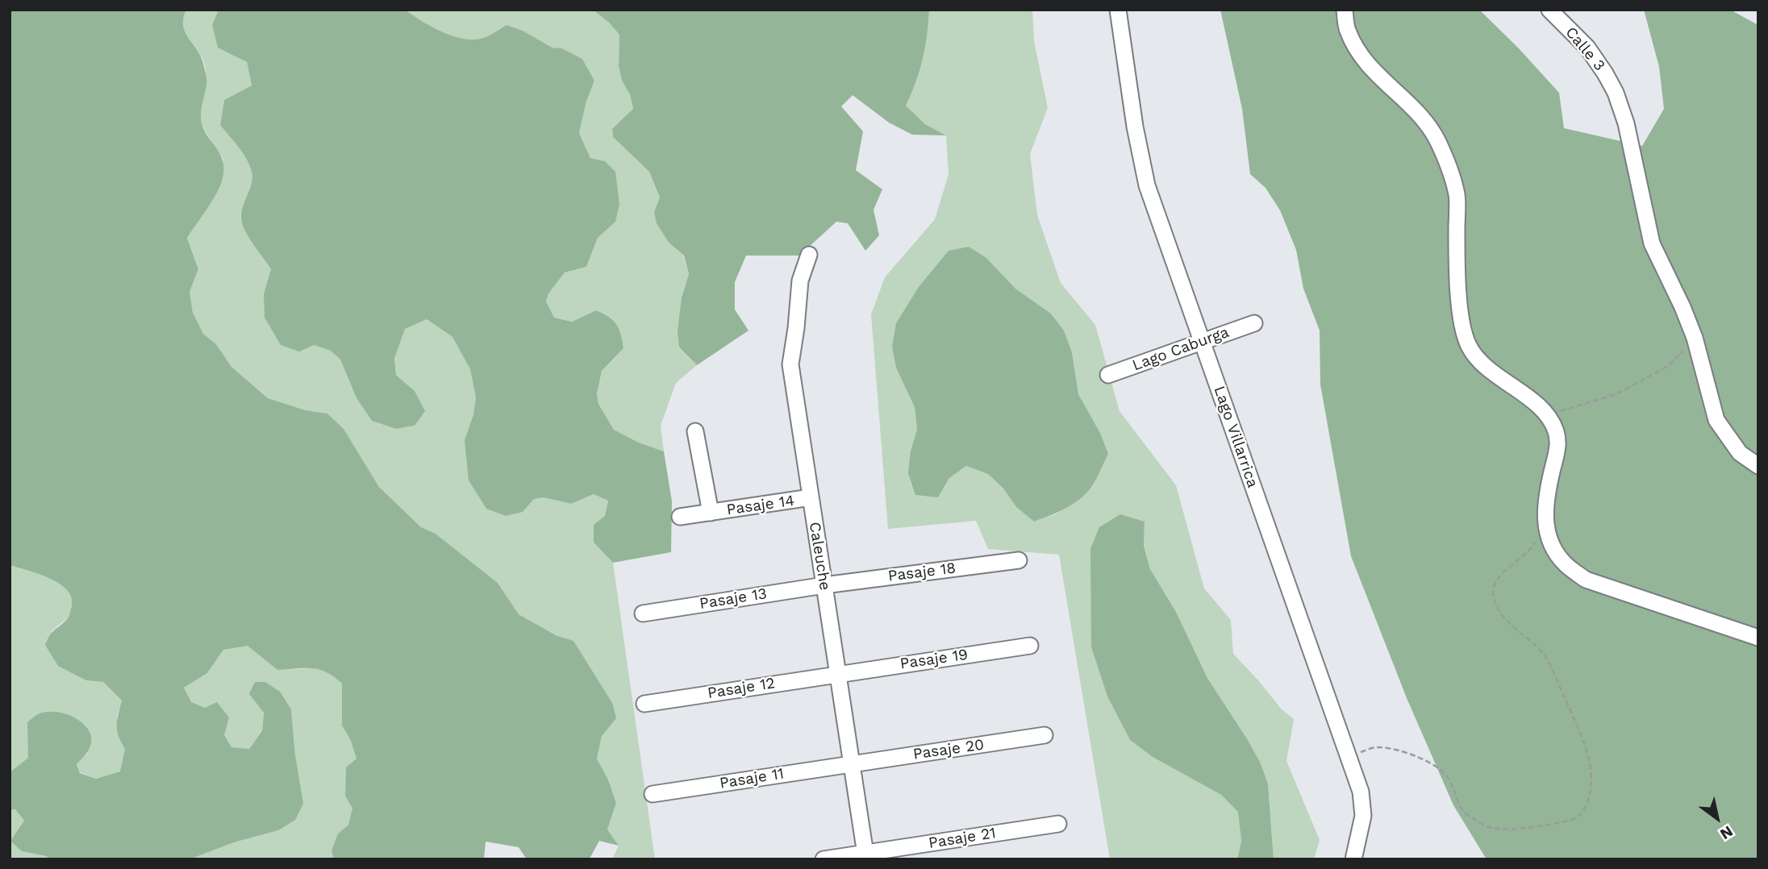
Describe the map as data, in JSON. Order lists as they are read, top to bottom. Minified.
{"streets":{"street":["Calle 3","Lago Caburga","Lago Villarrica","Pasaje 14","Caleuche","Pasaje 18","Pasaje 13","Pasaje 19","Pasaje 12","Pasaje 20","Pasaje 11","Pasaje 21"]},"crossings":[["Lago Caburga","Lago Villarrica"],["Pasaje 14","Caleuche"],["Caleuche","Pasaje 18"],["Caleuche","Pasaje 13"],["Caleuche","Pasaje 19"],["Caleuche","Pasaje 12"],["Caleuche","Pasaje 20"],["Caleuche","Pasaje 11"],["Caleuche","Pasaje 21"],["Pasaje 18","Pasaje 13"],["Pasaje 19","Pasaje 12"],["Pasaje 20","Pasaje 11"]],"north":"bottom right"}
